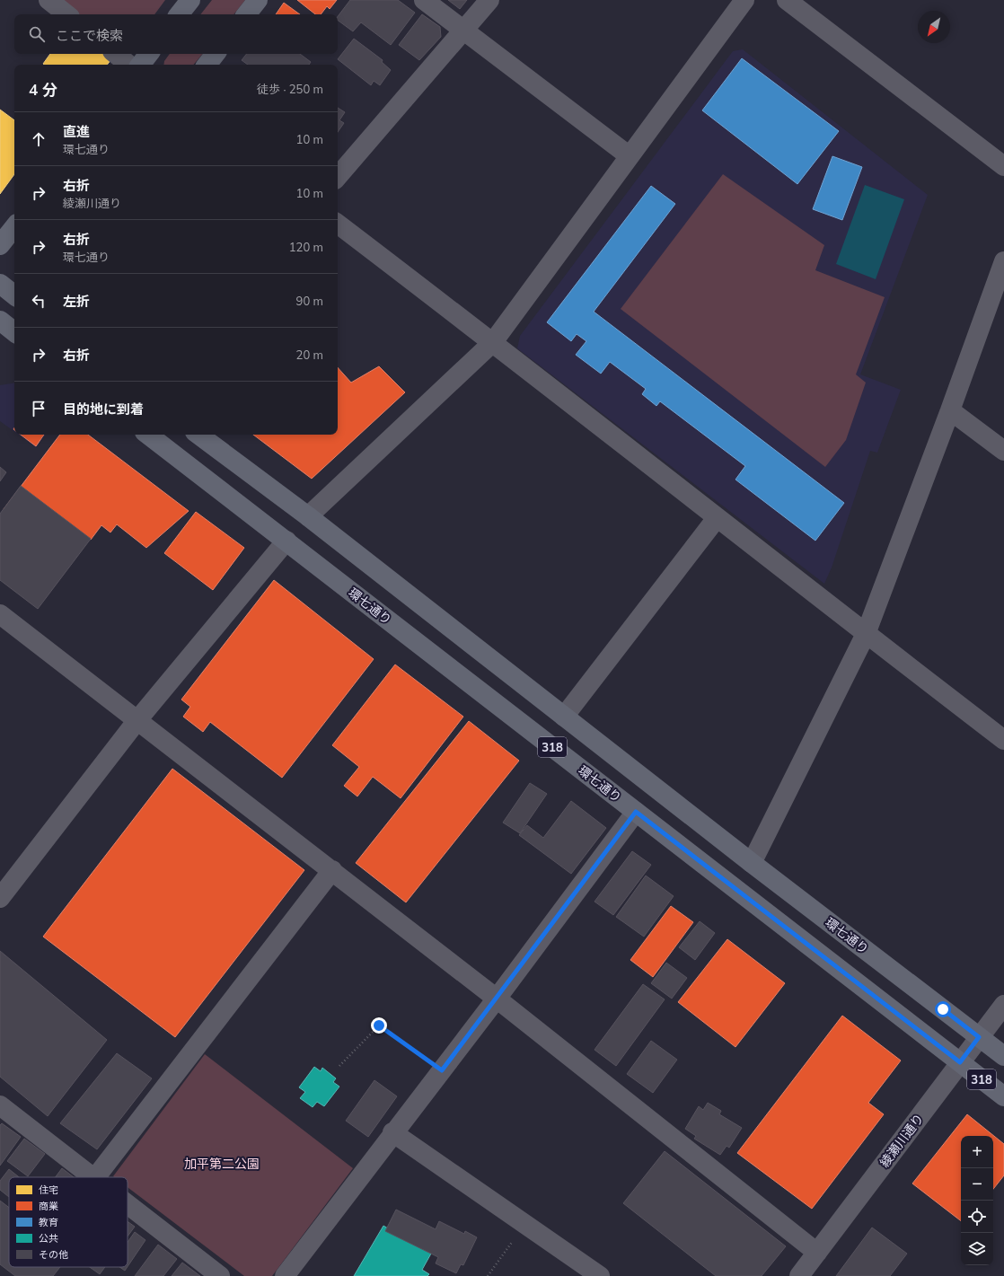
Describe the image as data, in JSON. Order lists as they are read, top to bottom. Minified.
{"streets":{"main road":["環七通り","318"],"street":["綾瀬川通り"]},"crossings":[["環七通り","綾瀬川通り"]],"parks":["加平第二公園"],"legend":["住宅","商業","教育","公共","その他"],"north":"bottom left","page":{"search":"ここで検索","heading":["4 分","徒歩 · 250 m"],"list":[["直進","環七通り","10 m"],["右折","綾瀬川通り","10 m"],["右折","環七通り","120 m"],["左折","90 m"],["右折","20 m"],"目的地に到着"],"map_buttons":["+","−"]}}
